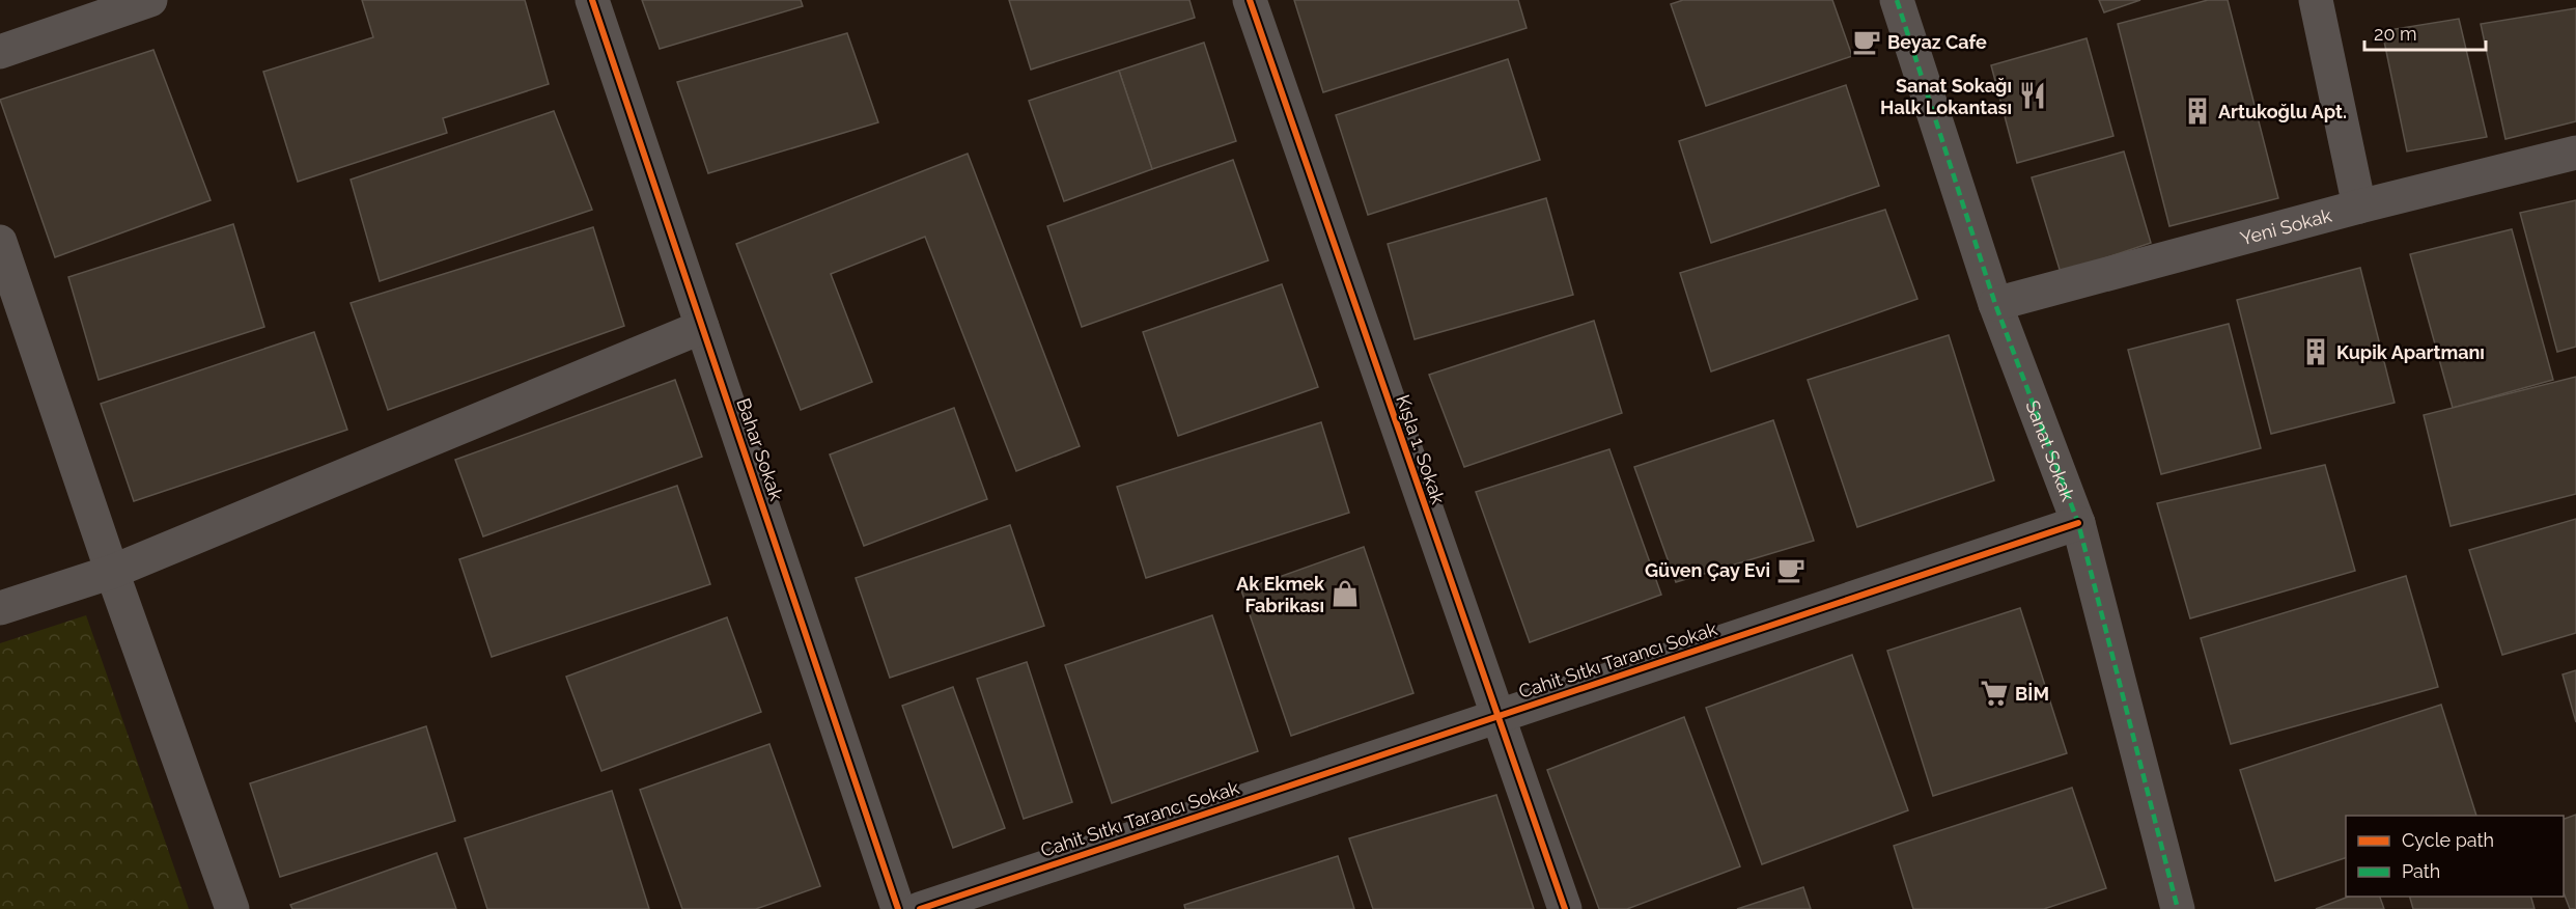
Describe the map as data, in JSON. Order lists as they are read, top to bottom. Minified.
{"streets":{"street":["Yeni Sokak","Bahar Sokak","Kışla 1. Sokak","Sanat Sokak","Cahit Sıtkı Tarancı Sokak"]},"crossings":[["Yeni Sokak","Sanat Sokak"],["Kışla 1. Sokak","Cahit Sıtkı Tarancı Sokak"],["Sanat Sokak","Cahit Sıtkı Tarancı Sokak"]],"places":{"cafe":["Beyaz Cafe","Güven Çay Evi"],"restaurant":["Sanat Sokağı Halk Lokantası"],"building":["Artukoğlu Apt.","Kupik Apartmanı"],"shop":["Ak Ekmek Fabrikası"],"supermarket":["BİM"]},"legend":["Cycle path","Path"],"scale_bar":"20 m"}
